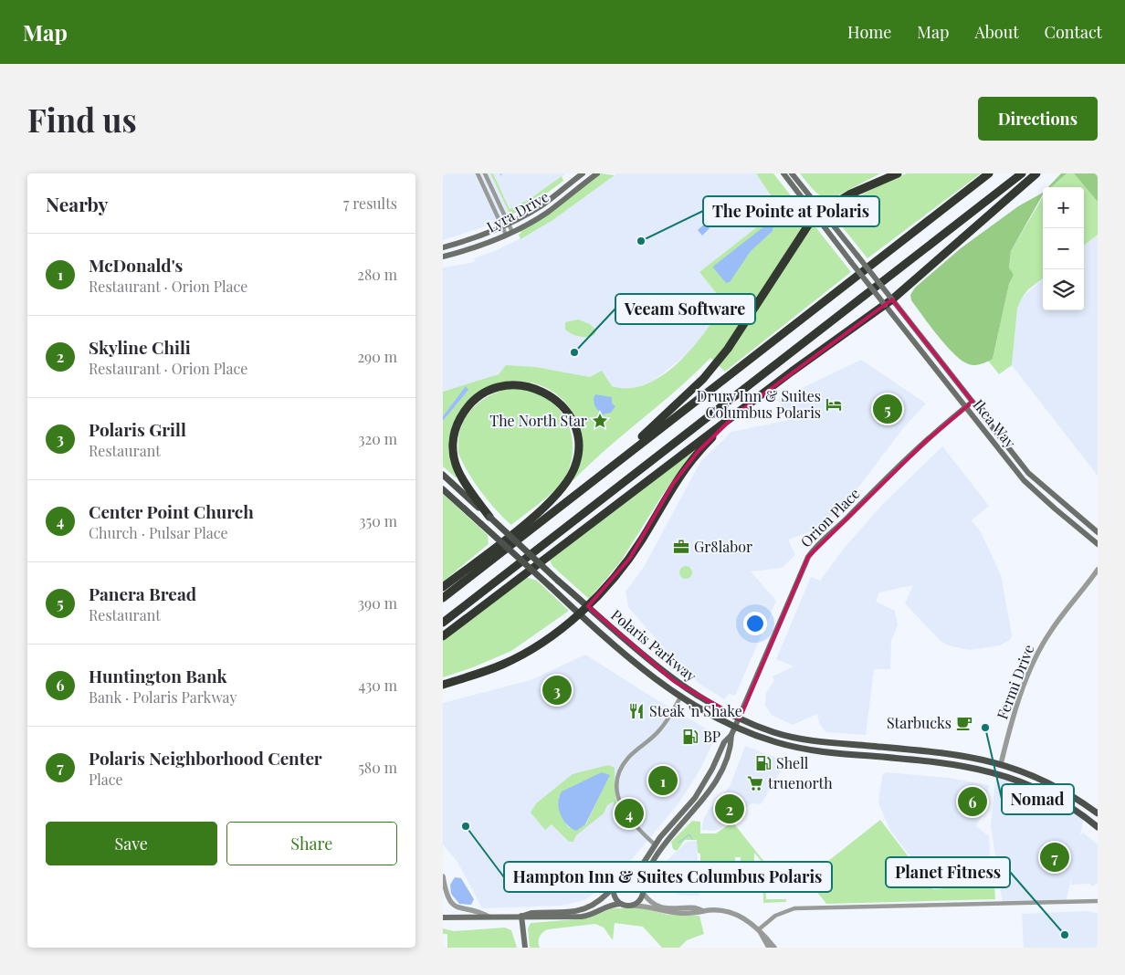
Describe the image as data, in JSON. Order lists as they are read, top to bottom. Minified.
{"streets":{"main road":["Lyra Drive","Ikea Way","Orion Place","Polaris Parkway"],"street":["Fermi Drive"]},"crossings":[["Ikea Way","Orion Place"],["Orion Place","Polaris Parkway"],["Polaris Parkway","Fermi Drive"]],"places":{"other":["The Pointe at Polaris","Veeam Software","Nomad","Hampton Inn & Suites Columbus Polaris","Planet Fitness"],"hotel":["Drury Inn & Suites Columbus Polaris"],"place":["The North Star"],"office":["Gr8labor"],"restaurant":["Steak 'n Shake"],"cafe":["Starbucks"],"fuel station":["BP","Shell"],"supermarket":["truenorth"]},"page":{"header":"Map","nav":["Home","Map","About","Contact"],"buttons":["Directions",["Save","Share"]],"title":"Find us","heading":["Nearby","7 results"],"map_buttons":["+","−"],"list":[{"mark":"1","name":"McDonald's","note":"Restaurant · Orion Place","value":"280 m"},{"mark":"2","name":"Skyline Chili","note":"Restaurant · Orion Place","value":"290 m"},{"mark":"3","name":"Polaris Grill","note":"Restaurant","value":"320 m"},{"mark":"4","name":"Center Point Church","note":"Church · Pulsar Place","value":"350 m"},{"mark":"5","name":"Panera Bread","note":"Restaurant","value":"390 m"},{"mark":"6","name":"Huntington Bank","note":"Bank · Polaris Parkway","value":"430 m"},{"mark":"7","name":"Polaris Neighborhood Center","note":"Place","value":"580 m"}],"pins":["5","3","1","6","2","4","7"]}}
